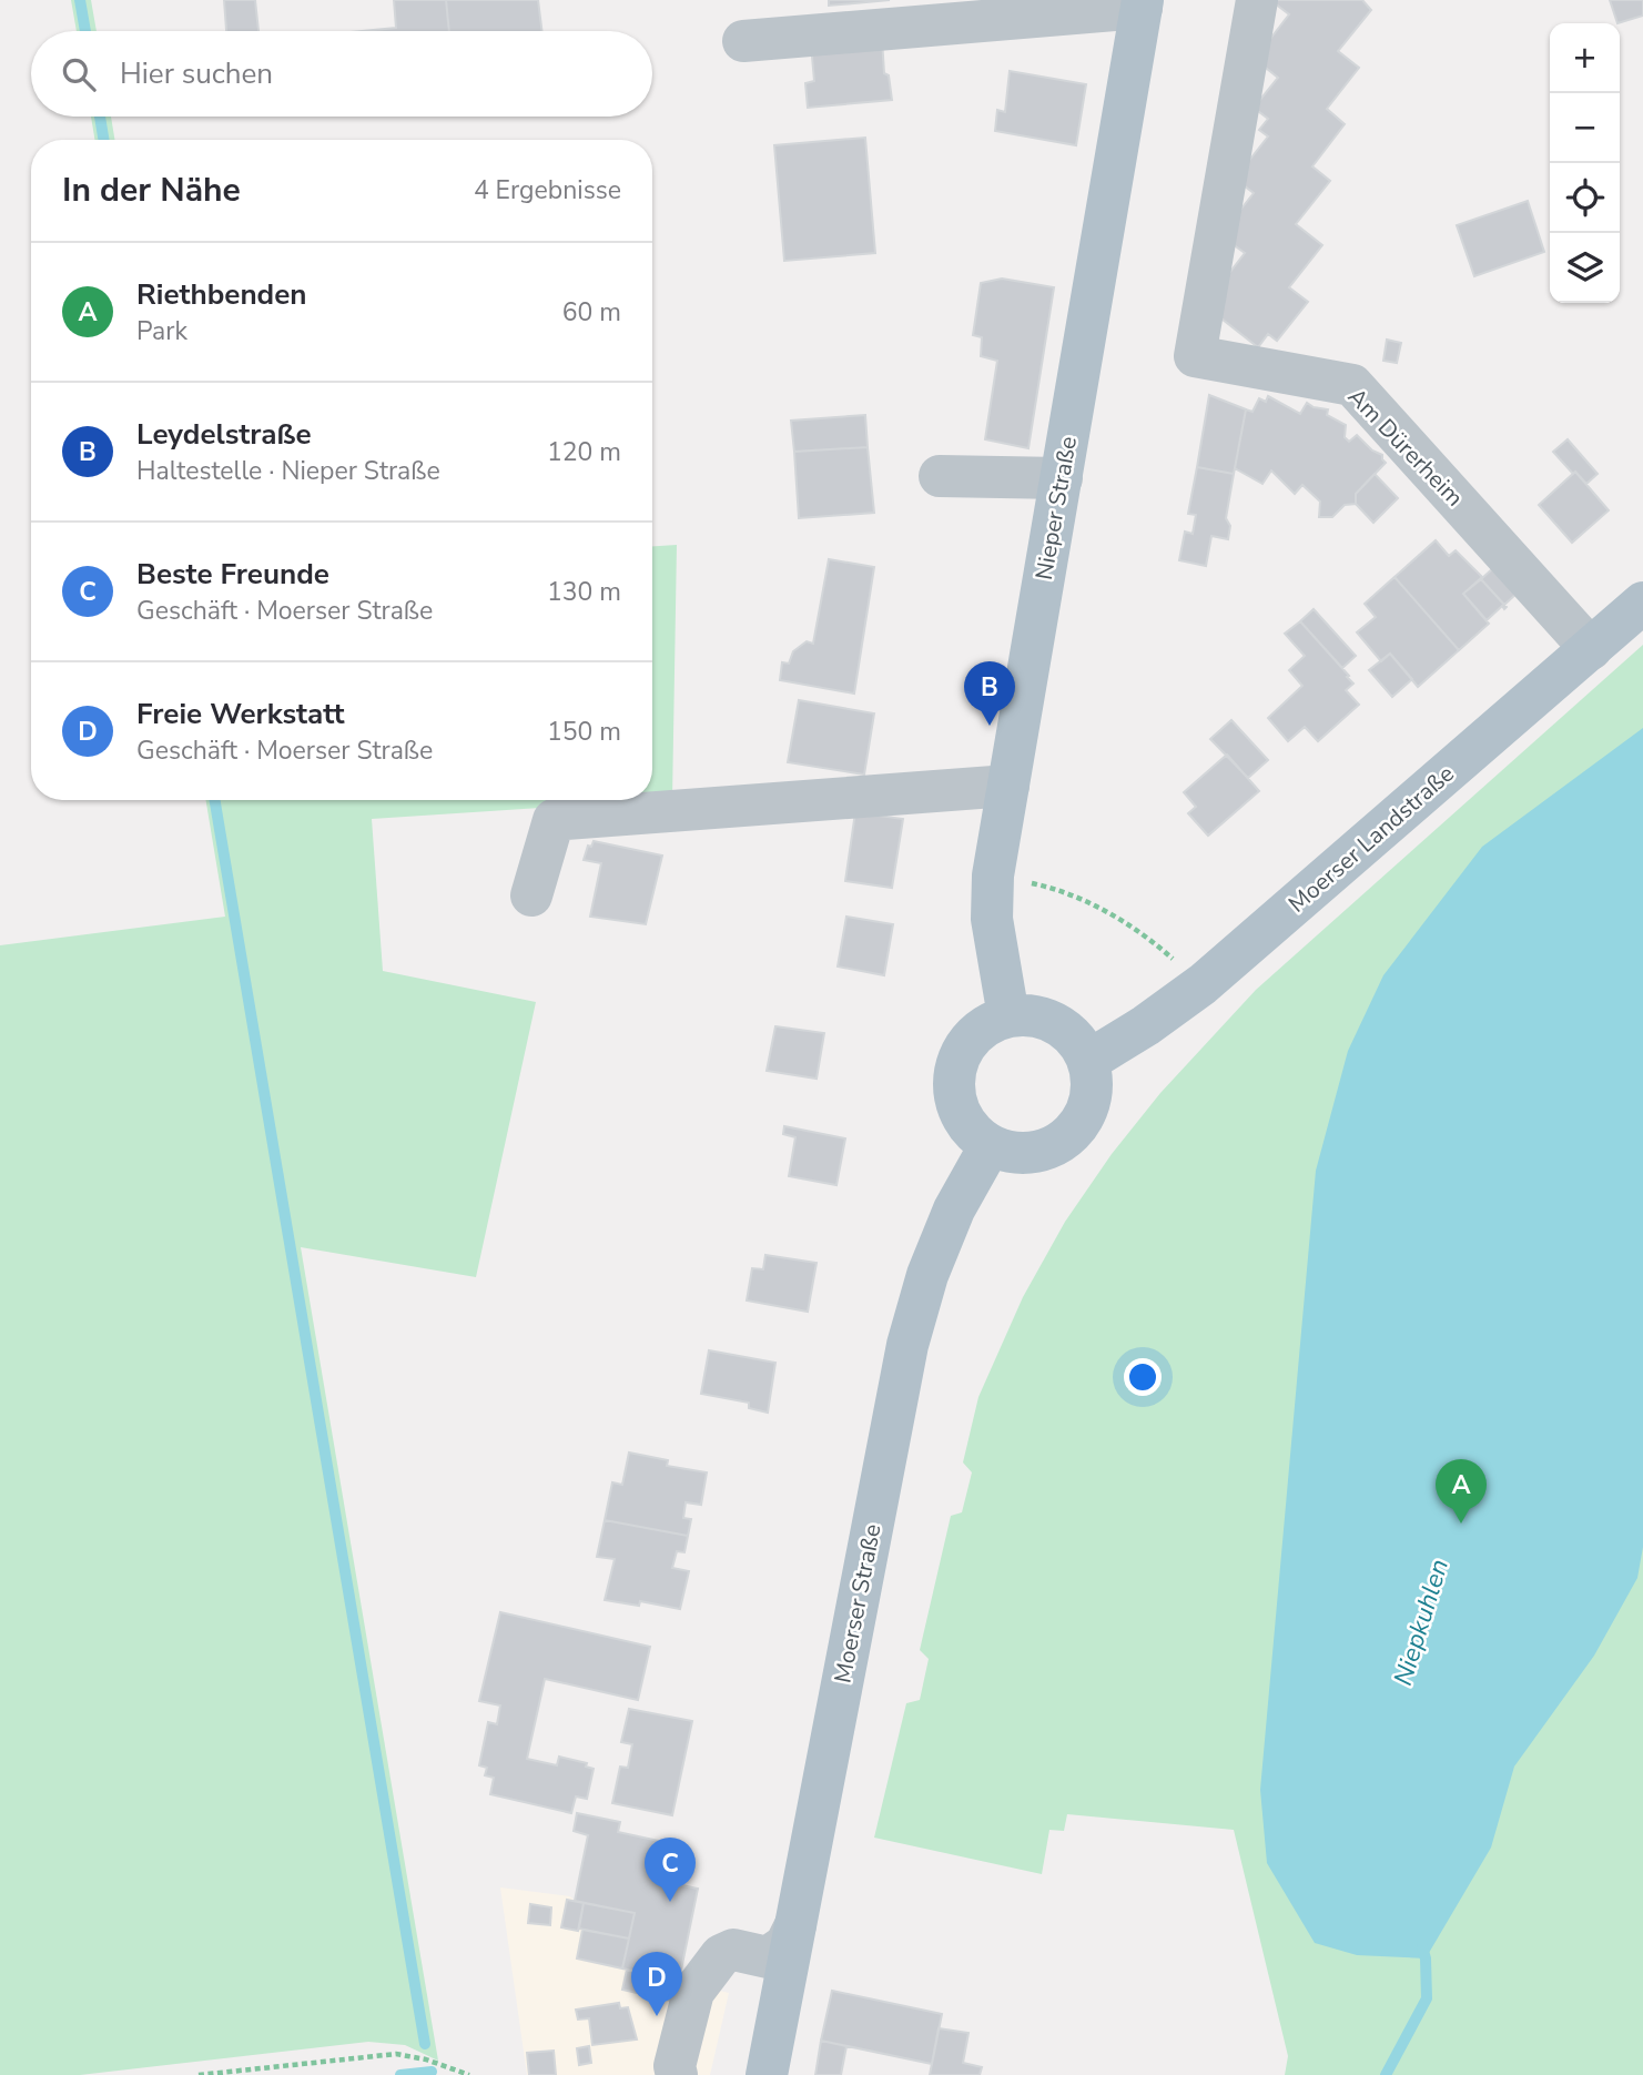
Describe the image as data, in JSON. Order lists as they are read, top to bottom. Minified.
{"streets":{"main road":["Nieper Straße","Moerser Landstraße","Moerser Straße"],"street":["Am Dürerheim"]},"crossings":[["Am Dürerheim","Moerser Landstraße"],["Nieper Straße","Moerser Landstraße"],["Nieper Straße","Moerser Straße"],["Moerser Landstraße","Moerser Straße"]],"water":["Niepkuhlen"],"page":{"map_buttons":["+","−"],"search":"Hier suchen","heading":["In der Nähe","4 Ergebnisse"],"list":[{"mark":"A","name":"Riethbenden","note":"Park","value":"60 m"},{"mark":"B","name":"Leydelstraße","note":"Haltestelle · Nieper Straße","value":"120 m"},{"mark":"C","name":"Beste Freunde","note":"Geschäft · Moerser Straße","value":"130 m"},{"mark":"D","name":"Freie Werkstatt","note":"Geschäft · Moerser Straße","value":"150 m"}],"pins":["B","A","C","D"]}}
